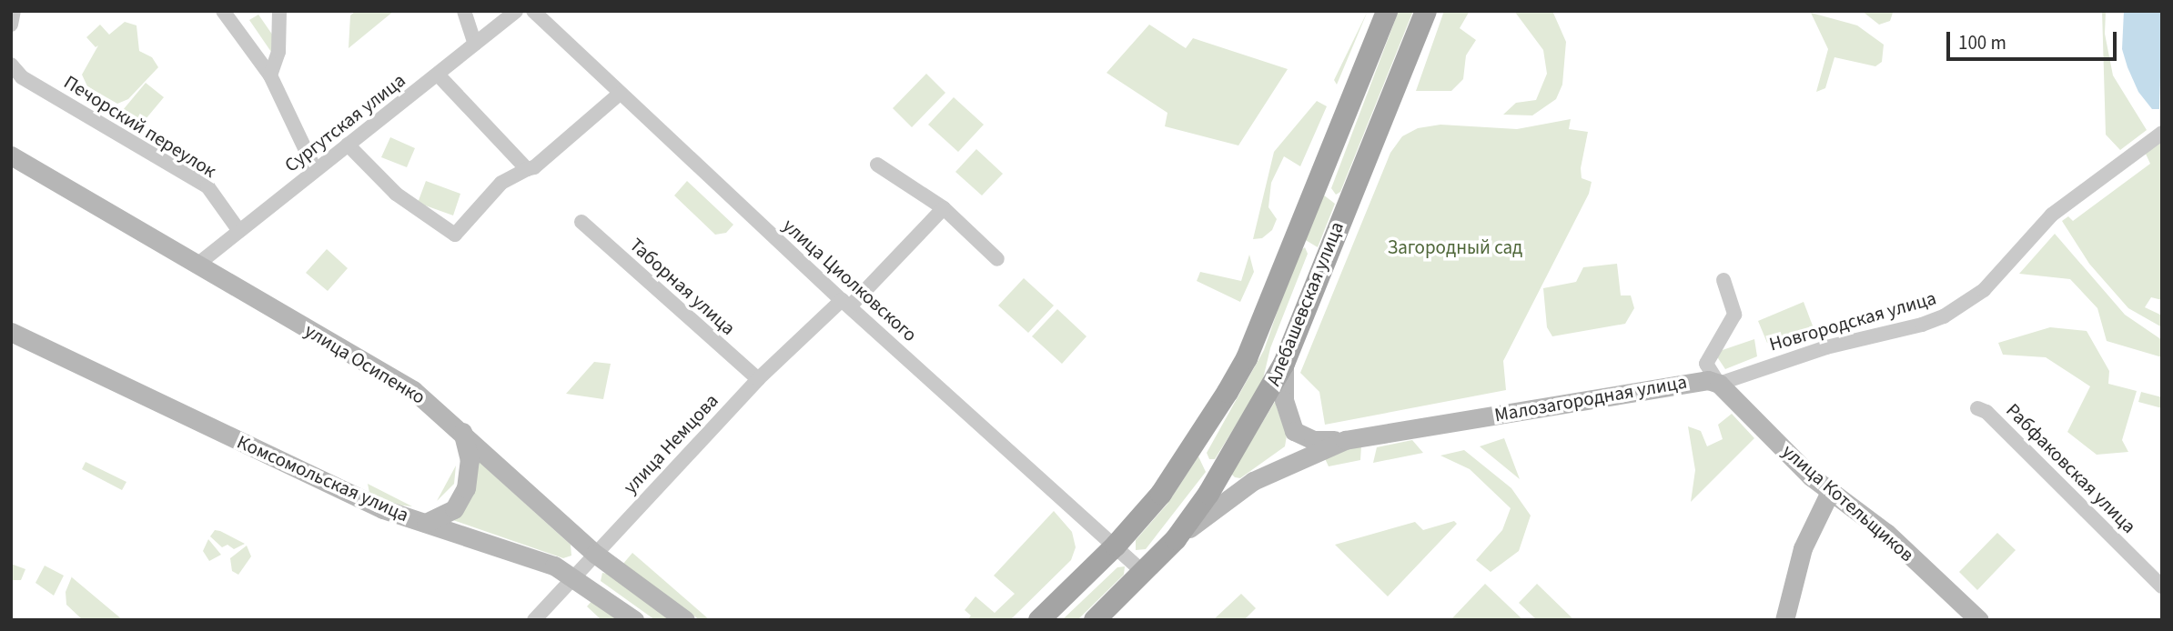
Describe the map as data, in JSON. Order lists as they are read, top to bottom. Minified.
{"streets":{"main road":["Алебашевская улица","улица Осипенко","Малозагородная улица","Комсомольская улица","улица Котельщиков"],"street":["Сургутская улица","Печорский переулок","улица Циолковского","Таборная улица","Новгородская улица","улица Немцова","Рабфаковская улица"]},"crossings":[["Сургутская улица","Печорский переулок"],["Сургутская улица","улица Осипенко"],["улица Циолковского","Алебашевская улица"],["улица Циолковского","улица Немцова"],["Таборная улица","улица Немцова"],["Алебашевская улица","Малозагородная улица"],["Новгородская улица","Малозагородная улица"],["Новгородская улица","улица Котельщиков"],["улица Осипенко","улица Немцова"],["Малозагородная улица","улица Котельщиков"],["улица Немцова","Комсомольская улица"]],"parks":["Загородный сад"],"scale_bar":"100 m"}
